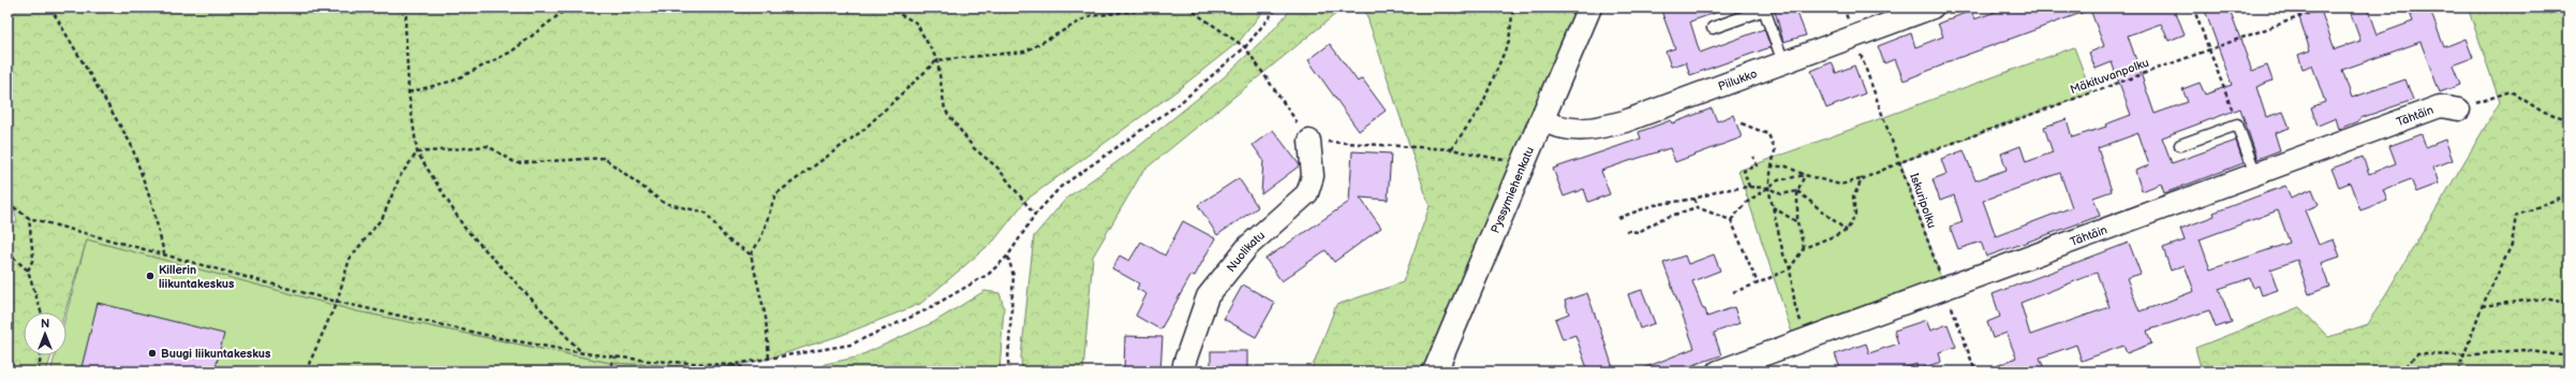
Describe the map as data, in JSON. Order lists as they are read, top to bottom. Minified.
{"streets":{"street":["Piilukko","Tähtäin","Pyssymiehenkatu","Nuolikatu"],"path":["Mäkituvanpolku","Iskuripolku"]},"crossings":[["Mäkituvanpolku","Iskuripolku"],["Piilukko","Pyssymiehenkatu"],["Piilukko","Iskuripolku"],["Tähtäin","Iskuripolku"]],"places":["Killerin liikuntakeskus","Buugi liikuntakeskus"],"north":"top"}
